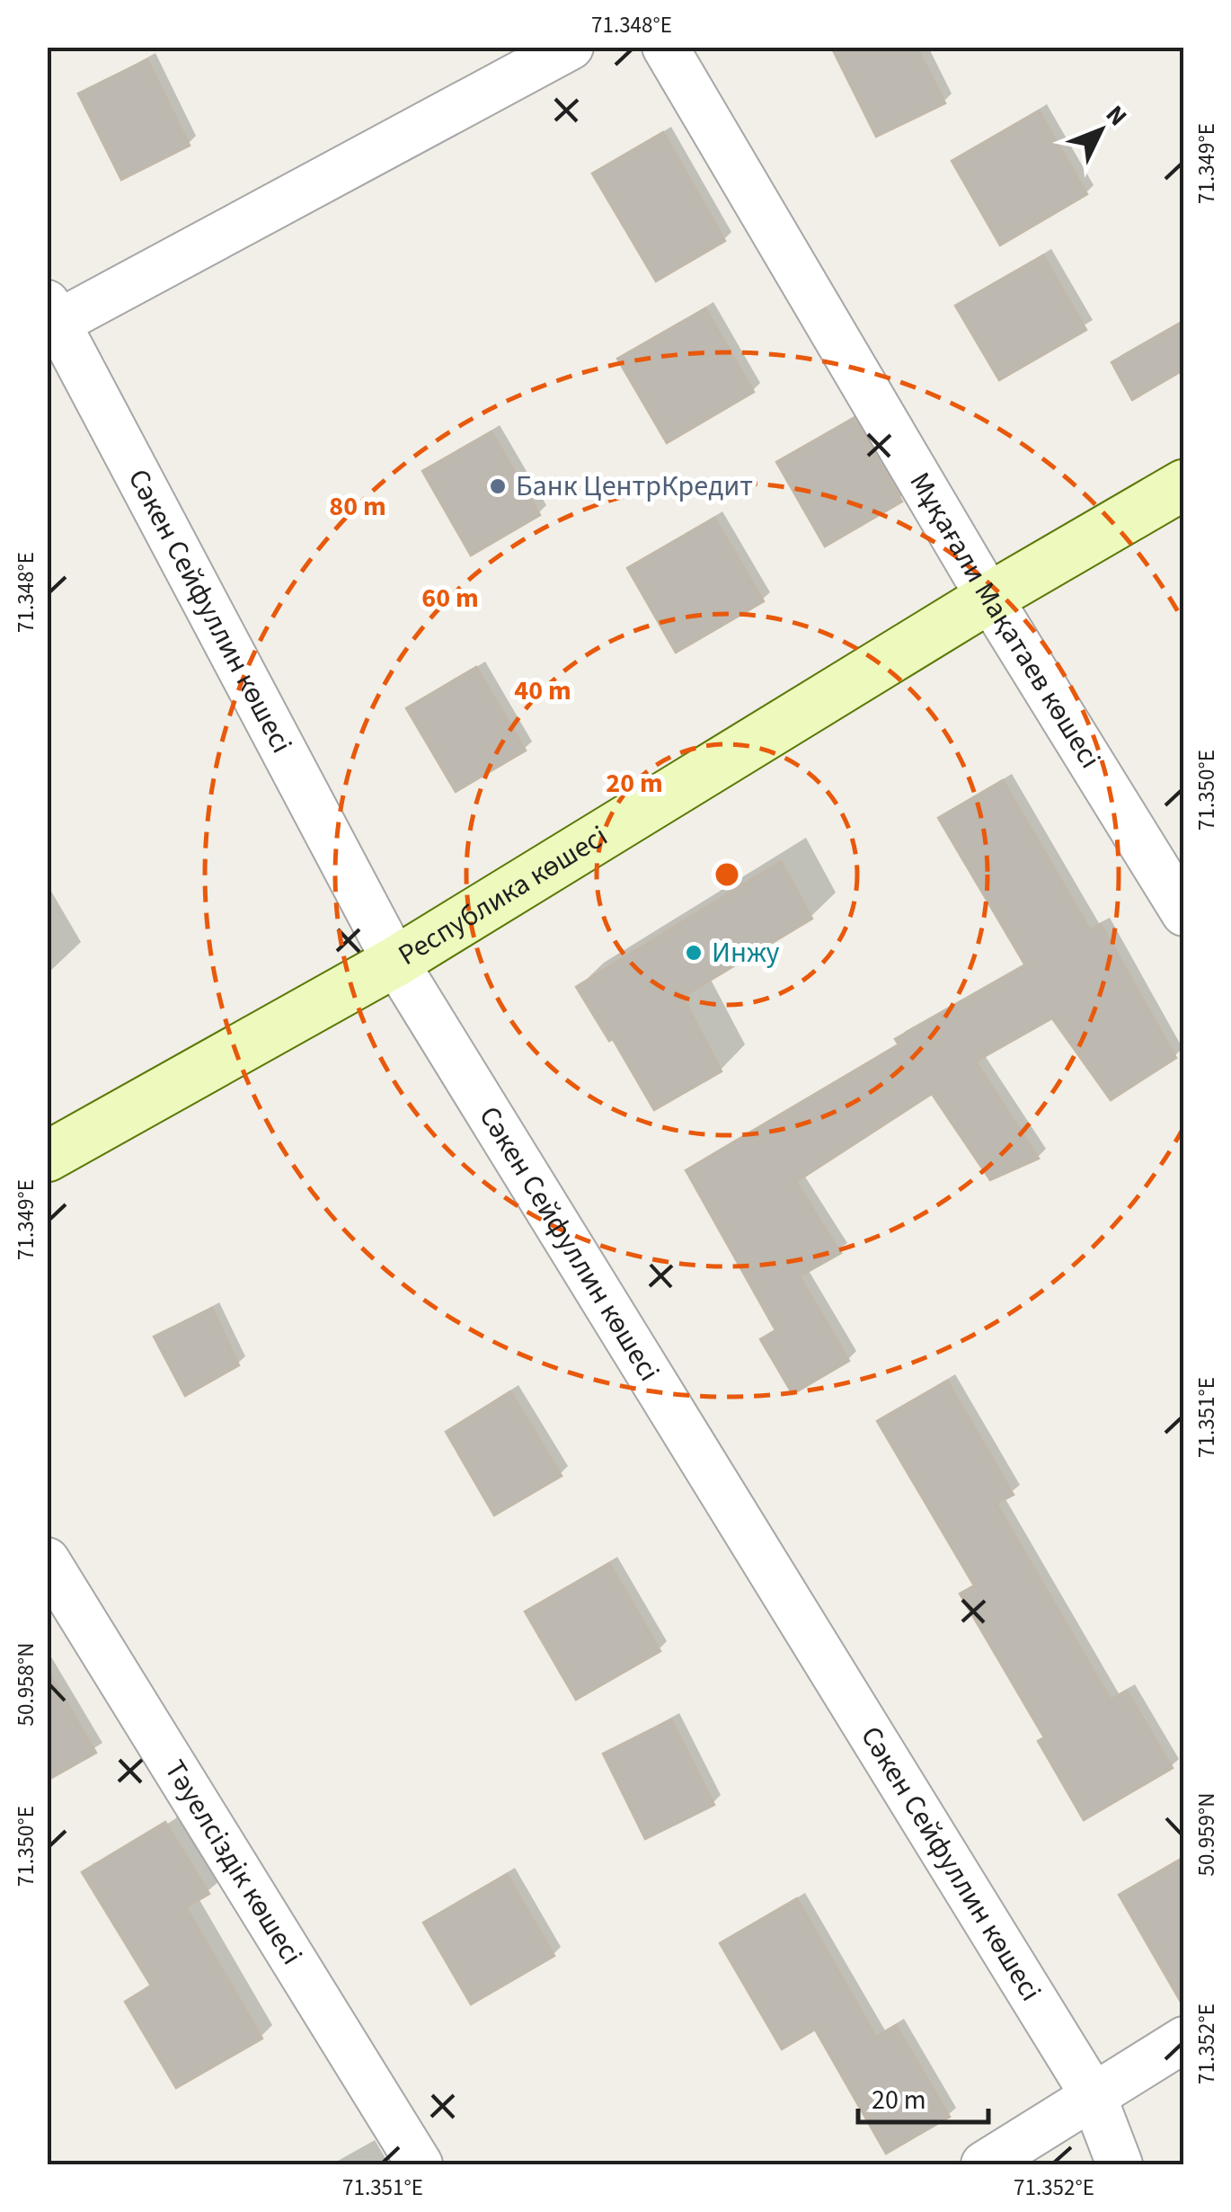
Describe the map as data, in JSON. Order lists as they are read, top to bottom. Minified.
{"streets":{"street":["Сәкен Сейфуллин көшесі","Мұқағали Мақатаев көшесі","Республика көшесі","Тәуелсіздік көшесі"]},"crossings":[["Сәкен Сейфуллин көшесі","Республика көшесі"],["Мұқағали Мақатаев көшесі","Республика көшесі"]],"places":["Банк ЦентрКредит","Инжу"],"scale_bar":"20 m","north":"top right","coordinates":["71.348°E","71.349°E","71.350°E","71.351°E","50.958°N","50.959°N","71.352°E"],"rings":["80 m","60 m","40 m","20 m"]}
